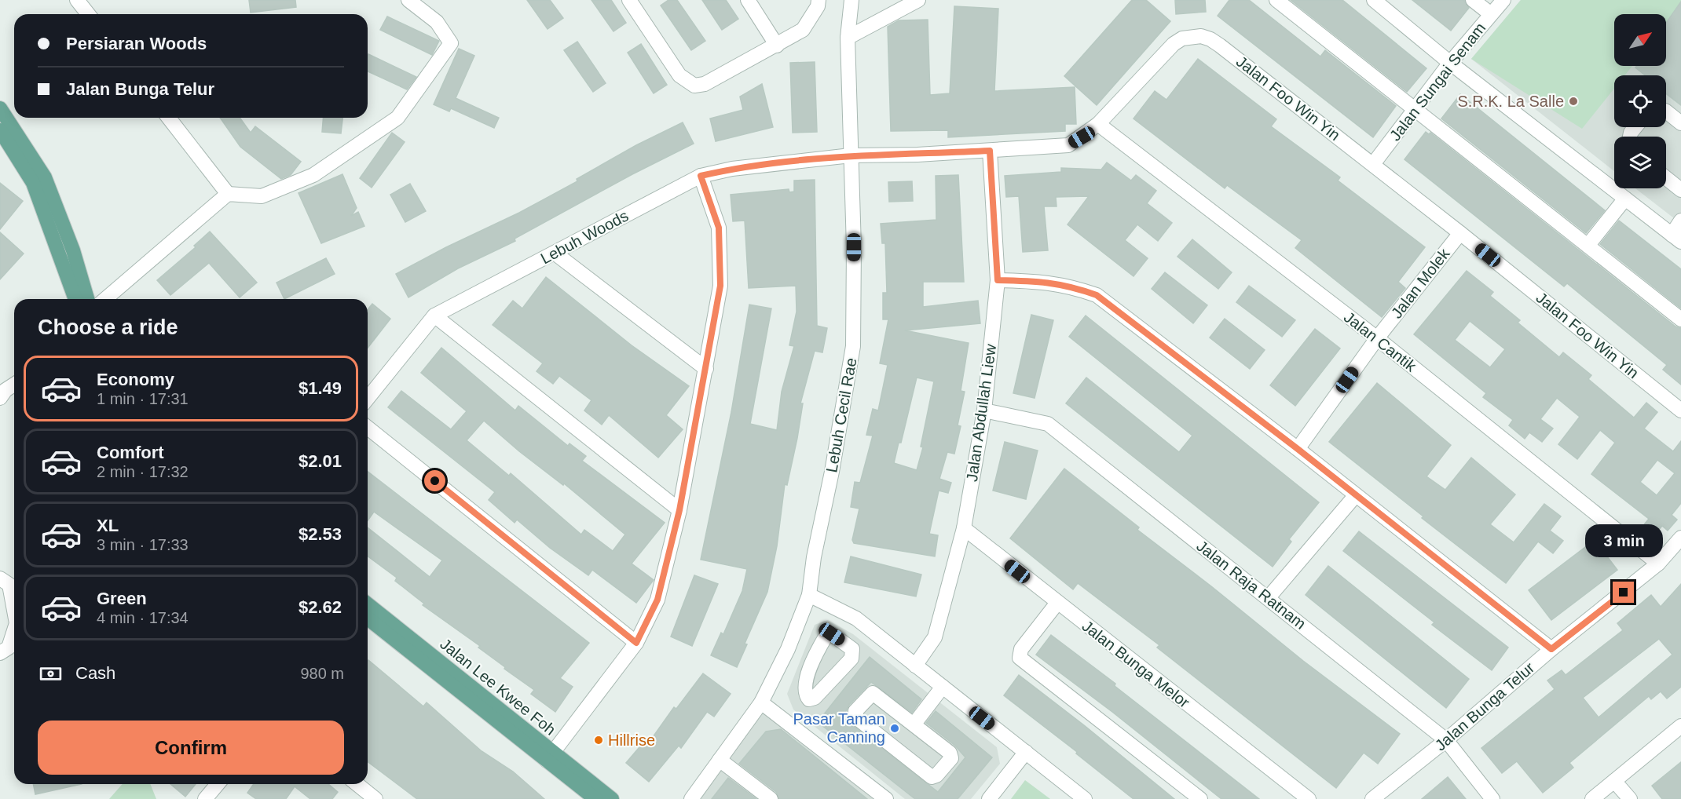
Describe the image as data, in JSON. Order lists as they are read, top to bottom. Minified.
{"streets":{"main road":["Jalan Lee Kwee Foh"],"street":["Jalan Sungai Senam","Jalan Foo Win Yin","Lebuh Woods","Jalan Molek","Jalan Cantik","Jalan Abdullah Liew","Lebuh Cecil Rae","Jalan Raja Ratnam","Jalan Bunga Melor","Jalan Bunga Telur"]},"crossings":[["Jalan Sungai Senam","Jalan Foo Win Yin"],["Jalan Foo Win Yin","Lebuh Woods"],["Jalan Foo Win Yin","Jalan Molek"],["Jalan Foo Win Yin","Jalan Cantik"],["Jalan Foo Win Yin","Jalan Abdullah Liew"],["Jalan Foo Win Yin","Lebuh Cecil Rae"],["Lebuh Woods","Lebuh Cecil Rae"],["Jalan Molek","Jalan Cantik"],["Jalan Cantik","Jalan Bunga Telur"],["Jalan Abdullah Liew","Jalan Raja Ratnam"],["Jalan Abdullah Liew","Jalan Bunga Melor"],["Jalan Raja Ratnam","Jalan Bunga Telur"]],"places":["S.R.K. La Salle","Pasar Taman Canning","Hillrise"],"north":"top right","page":{"banner":["Persiaran Woods","Jalan Bunga Telur"],"heading":"Choose a ride","list":[{"name":"Economy","note":"1 min · 17:31","value":"$1.49"},{"name":"Comfort","note":"2 min · 17:32","value":"$2.01"},{"name":"XL","note":"3 min · 17:33","value":"$2.53"},{"name":"Green","note":"4 min · 17:34","value":"$2.62"}],"bubble":"3 min","pay":["Cash","980 m"],"buttons":"Confirm"}}
